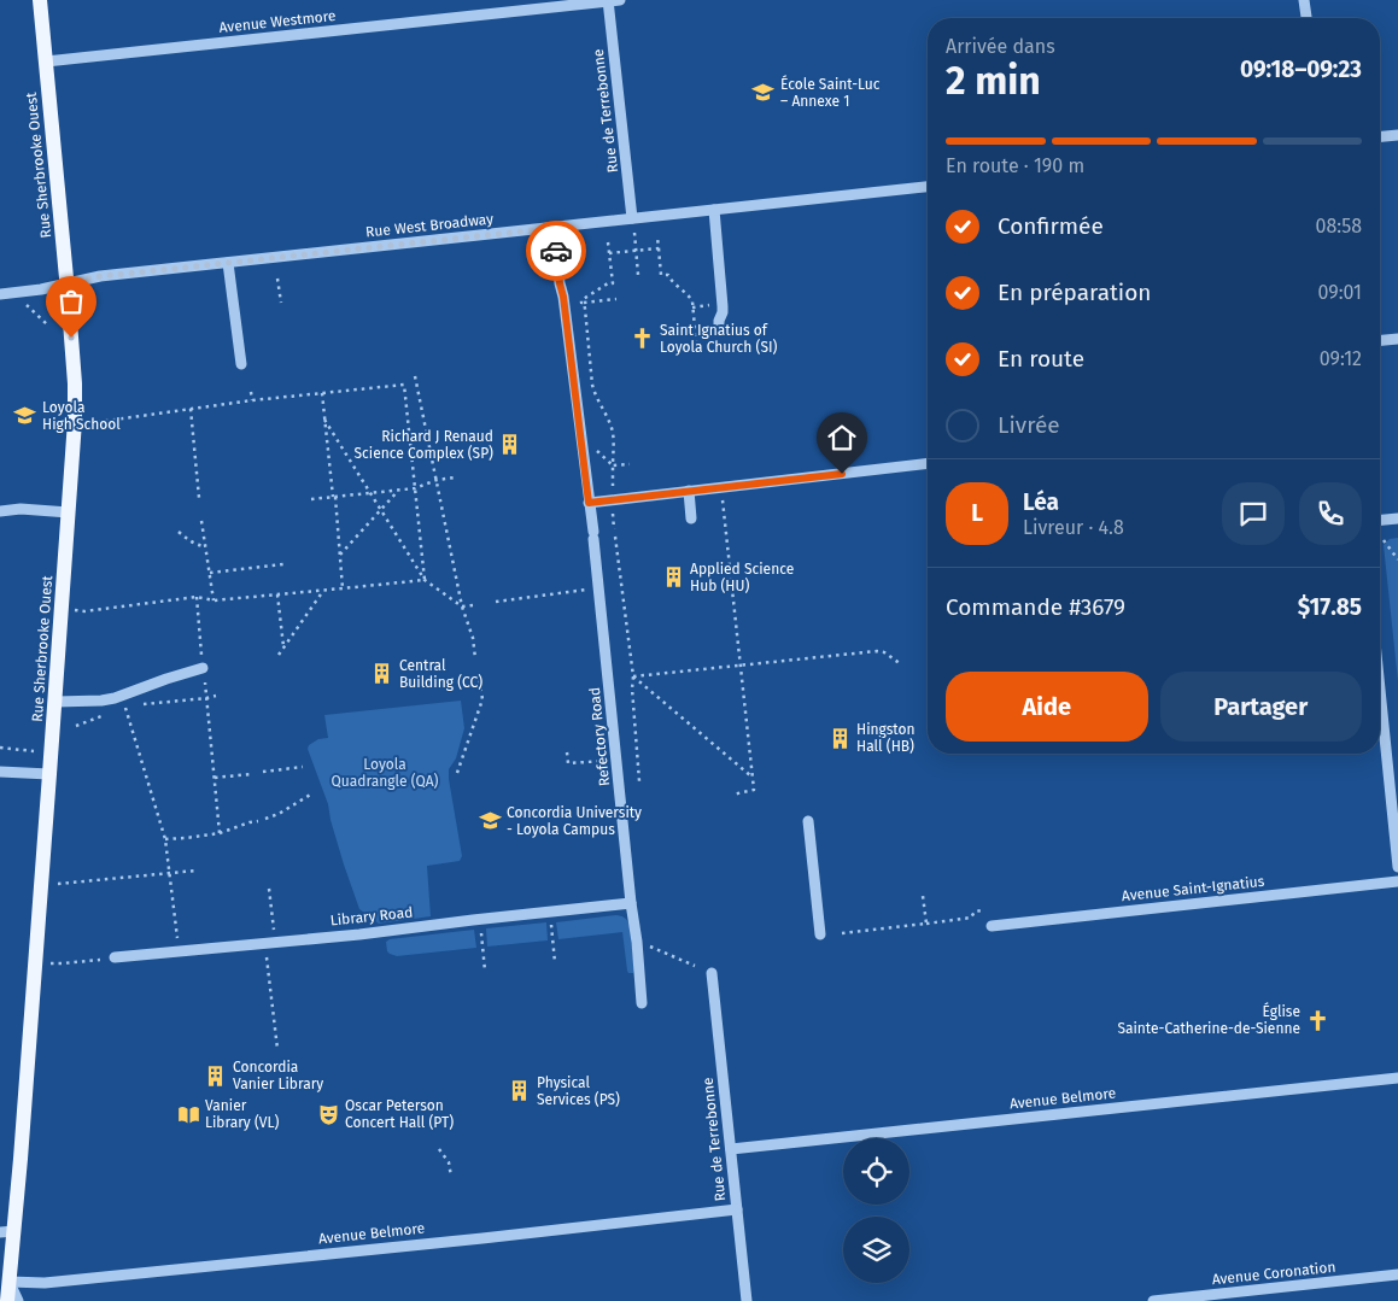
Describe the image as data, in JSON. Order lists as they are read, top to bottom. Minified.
{"streets":{"main road":["Rue Sherbrooke Ouest"],"street":["Avenue Westmore","Rue de Terrebonne","Rue West Broadway","Refectory Road","Avenue Saint-Ignatius","Library Road","Avenue Belmore","Avenue Coronation"]},"crossings":[["Avenue Westmore","Rue de Terrebonne"],["Avenue Westmore","Rue Sherbrooke Ouest"],["Rue de Terrebonne","Rue West Broadway"],["Rue de Terrebonne","Avenue Belmore"],["Rue Sherbrooke Ouest","Rue West Broadway"],["Rue Sherbrooke Ouest","Avenue Belmore"],["Rue West Broadway","Refectory Road"],["Refectory Road","Library Road"]],"parks":["Loyola Quadrangle (QA)"],"places":{"school or university":["École Saint-Luc – Annexe 1","Loyola High School","Concordia University - Loyola Campus"],"church":["Saint Ignatius of Loyola Church (SI)","Église Sainte-Catherine-de-Sienne"],"building":["Richard J Renaud Science Complex (SP)","Applied Science Hub (HU)","Central Building (CC)","Hingston Hall (HB)","Concordia Vanier Library","Physical Services (PS)"],"library":["Vanier Library (VL)"],"theatre":["Oscar Peterson Concert Hall (PT)"]},"page":{"heading":["2 min","Arrivée dans","09:18–09:23"],"panel":["Léa","Livreur · 4.8","Commande #3679","$17.85"],"bar":"En route · 190 m","list":[["Confirmée","08:58"],["En préparation","09:01"],["En route","09:12"],"Livrée"],"round":"L","buttons":["Aide","Partager"]}}
